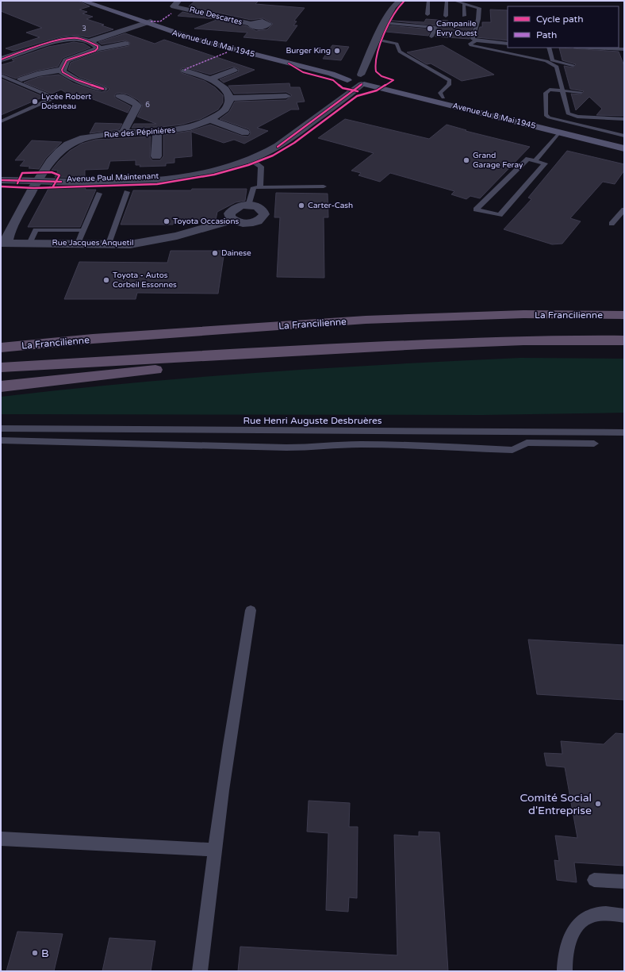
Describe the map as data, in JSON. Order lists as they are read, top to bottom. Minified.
{"streets":{"highway":["La Francilienne"],"main road":["Avenue du 8 Mai 1945"],"street":["Rue Descartes","Rue des Pépinières","Avenue Paul Maintenant","Rue Jacques Anquetil"],"lane":["Rue Henri Auguste Desbruères"]},"crossings":[["Avenue du 8 Mai 1945","Avenue Paul Maintenant"],["Rue des Pépinières","Avenue Paul Maintenant"],["Rue des Pépinières","Rue Jacques Anquetil"],["Avenue Paul Maintenant","Rue Jacques Anquetil"]],"places":["Campanile Evry Ouest","Burger King","Lycée Robert Doisneau","Grand Garage Feray","Carter-Cash","Toyota Occasions","Dainese","Toyota - Autos Corbeil Essonnes","Comité Social d'Entreprise","B"],"house_numbers":["3","6"],"legend":["Cycle path","Path"]}
